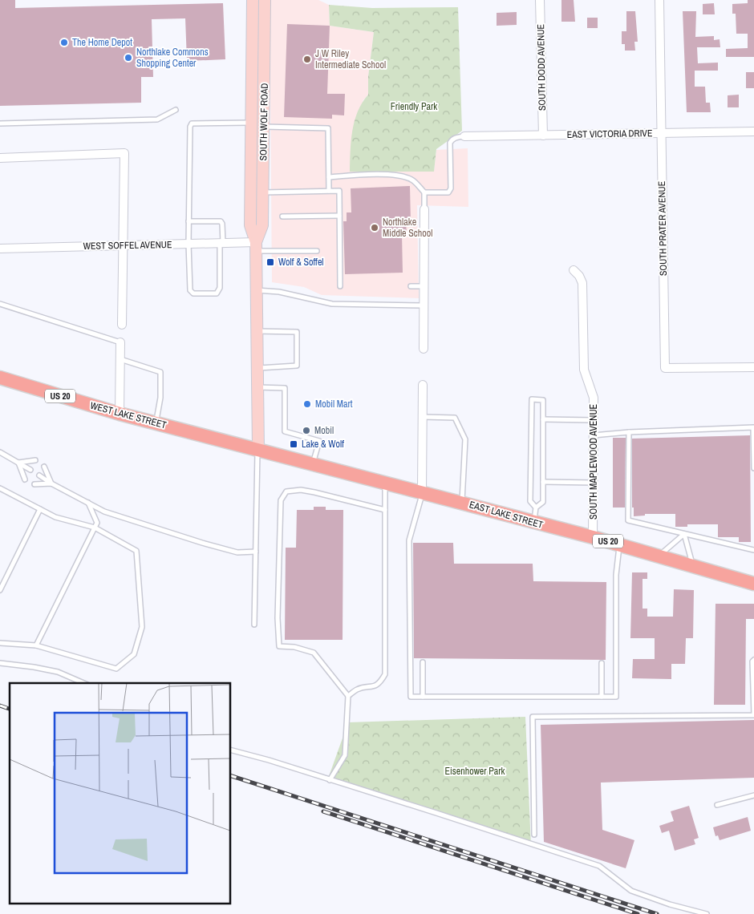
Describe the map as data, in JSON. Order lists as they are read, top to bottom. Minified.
{"streets":{"main road":["SOUTH WOLF ROAD","US 20","WEST LAKE STREET","EAST LAKE STREET"],"street":["SOUTH DODD AVENUE","EAST VICTORIA DRIVE","SOUTH PRATER AVENUE","WEST SOFFEL AVENUE","SOUTH MAPLEWOOD AVENUE"]},"crossings":[["SOUTH DODD AVENUE","EAST VICTORIA DRIVE"],["SOUTH WOLF ROAD","WEST SOFFEL AVENUE"],["SOUTH WOLF ROAD","WEST LAKE STREET"],["SOUTH WOLF ROAD","EAST LAKE STREET"],["EAST VICTORIA DRIVE","SOUTH PRATER AVENUE"],["WEST LAKE STREET","EAST LAKE STREET"],["SOUTH MAPLEWOOD AVENUE","EAST LAKE STREET"]],"parks":["Friendly Park","Eisenhower Park"],"places":{"other":["The Home Depot","Northlake Commons Shopping Center","J W Riley Intermediate School","Northlake Middle School","Mobil Mart","Mobil"],"transit":["Wolf & Soffel","Lake & Wolf"]}}
